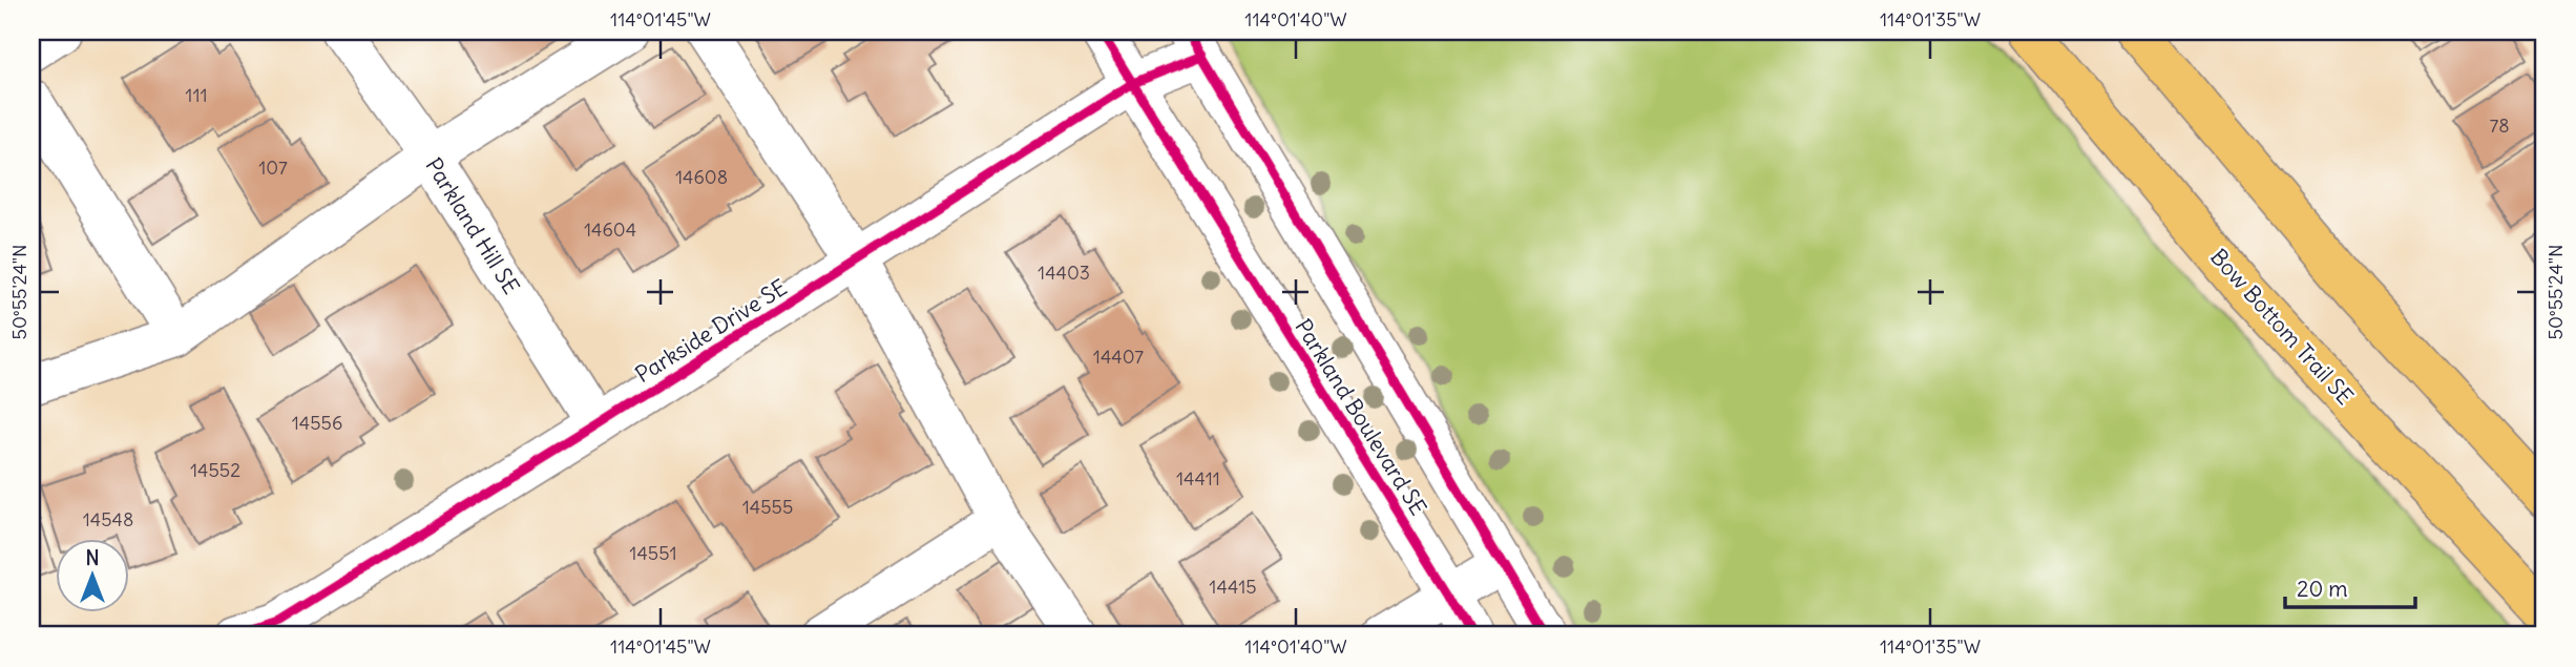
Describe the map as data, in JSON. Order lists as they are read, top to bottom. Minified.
{"streets":{"main road":["Bow Bottom Trail SE"],"street":["Parkland Hill SE","Parkside Drive SE","Parkland Boulevard SE"]},"crossings":[["Parkland Hill SE","Parkside Drive SE"],["Parkside Drive SE","Parkland Boulevard SE"]],"house_numbers":["111","78","107","14608","14604","14403","14407","14556","14552","14411","14555","14548","14551","14415"],"scale_bar":"20 m","north":"top","coordinates":["114°01'45\"W","114°01'40\"W","114°01'35\"W","50°55'24\"N"]}
